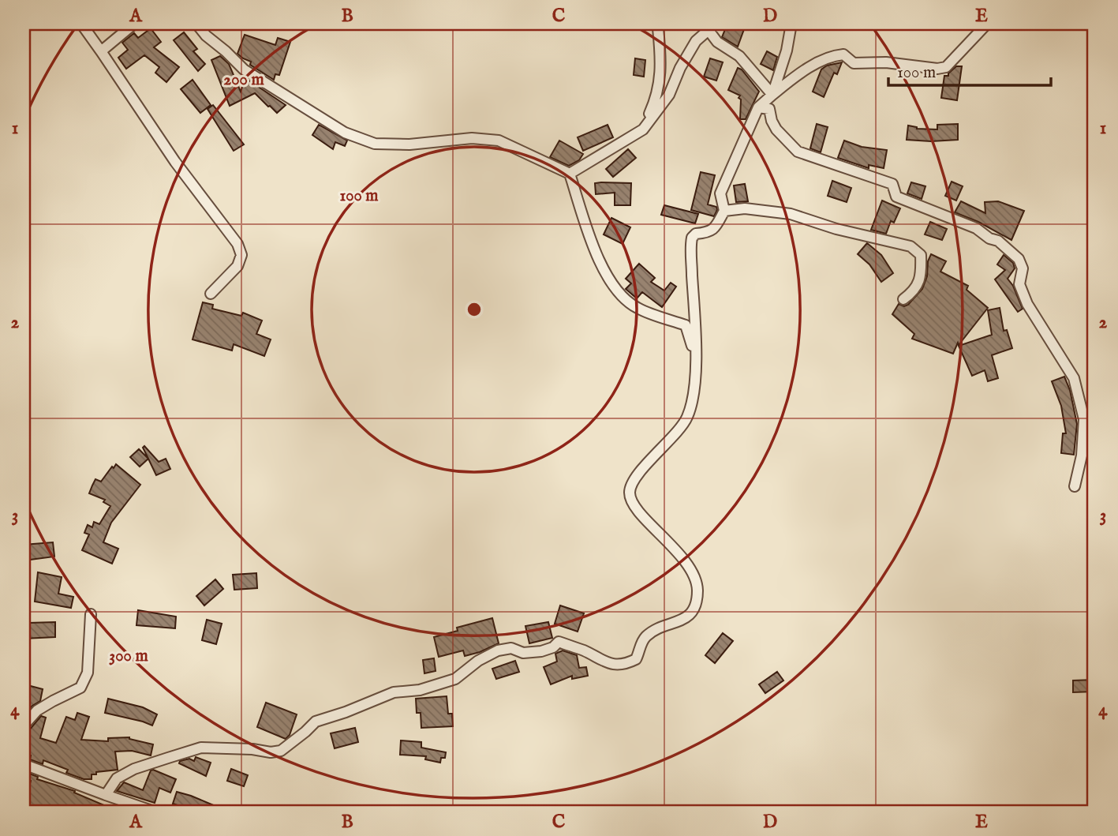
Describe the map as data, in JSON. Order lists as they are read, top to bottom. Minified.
{"scale_bar":"100 m","grid":{"columns":["A","B","C","D","E"],"rows":["1","2","3","4"]},"rings":["200 m","100 m","300 m"]}
